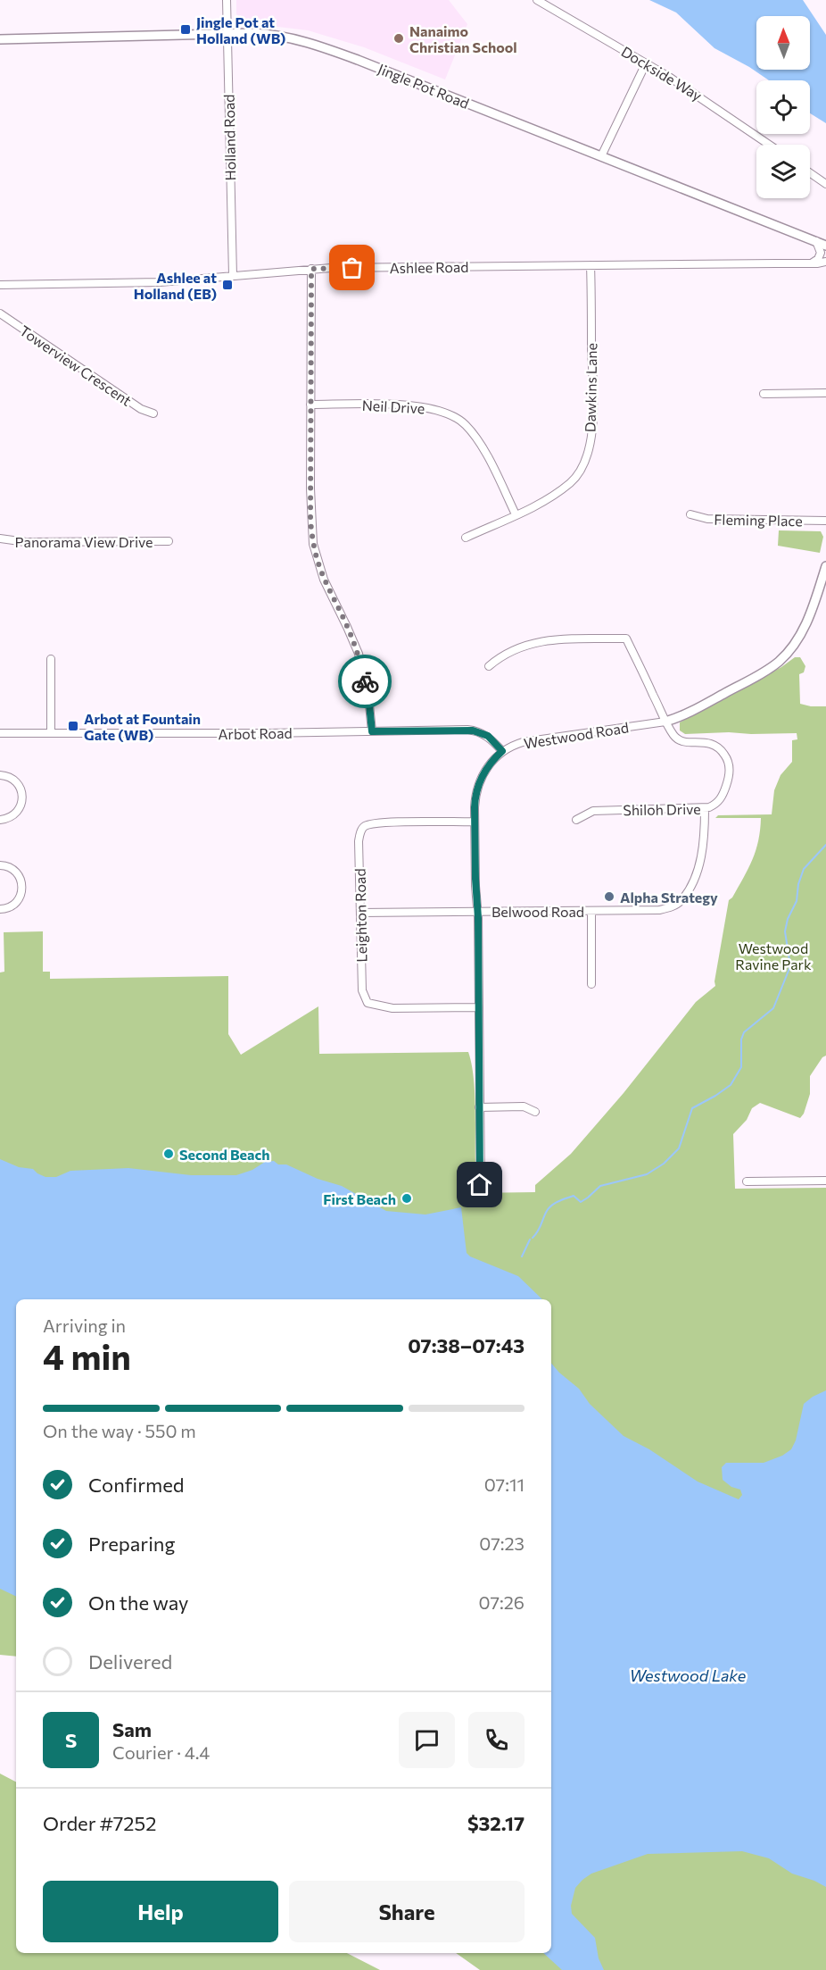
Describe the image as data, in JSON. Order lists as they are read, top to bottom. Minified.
{"streets":{"street":["Dockside Way","Jingle Pot Road","Holland Road","Ashlee Road","Towerview Crescent","Dawkins Lane","Neil Drive","Fleming Place","Panorama View Drive","Arbot Road","Westwood Road","Shiloh Drive","Belwood Road","Leighton Road"]},"crossings":[["Jingle Pot Road","Holland Road"],["Holland Road","Ashlee Road"],["Ashlee Road","Dawkins Lane"],["Dawkins Lane","Neil Drive"],["Arbot Road","Westwood Road"],["Westwood Road","Shiloh Drive"],["Westwood Road","Belwood Road"],["Westwood Road","Leighton Road"],["Shiloh Drive","Belwood Road"],["Belwood Road","Leighton Road"]],"water":["Westwood Lake"],"parks":["Westwood Ravine Park"],"places":{"transit":["Jingle Pot at Holland (WB)","Ashlee at Holland (EB)","Arbot at Fountain Gate (WB)"],"other":["Nanaimo Christian School","Alpha Strategy","Second Beach","First Beach"]},"north":"top","page":{"heading":["4 min","Arriving in","07:38–07:43"],"panel":["Sam","Courier · 4.4","Order #7252","$32.17"],"bar":"On the way · 550 m","list":[["Confirmed","07:11"],["Preparing","07:23"],["On the way","07:26"],"Delivered"],"round":"S","buttons":["Help","Share"]}}
